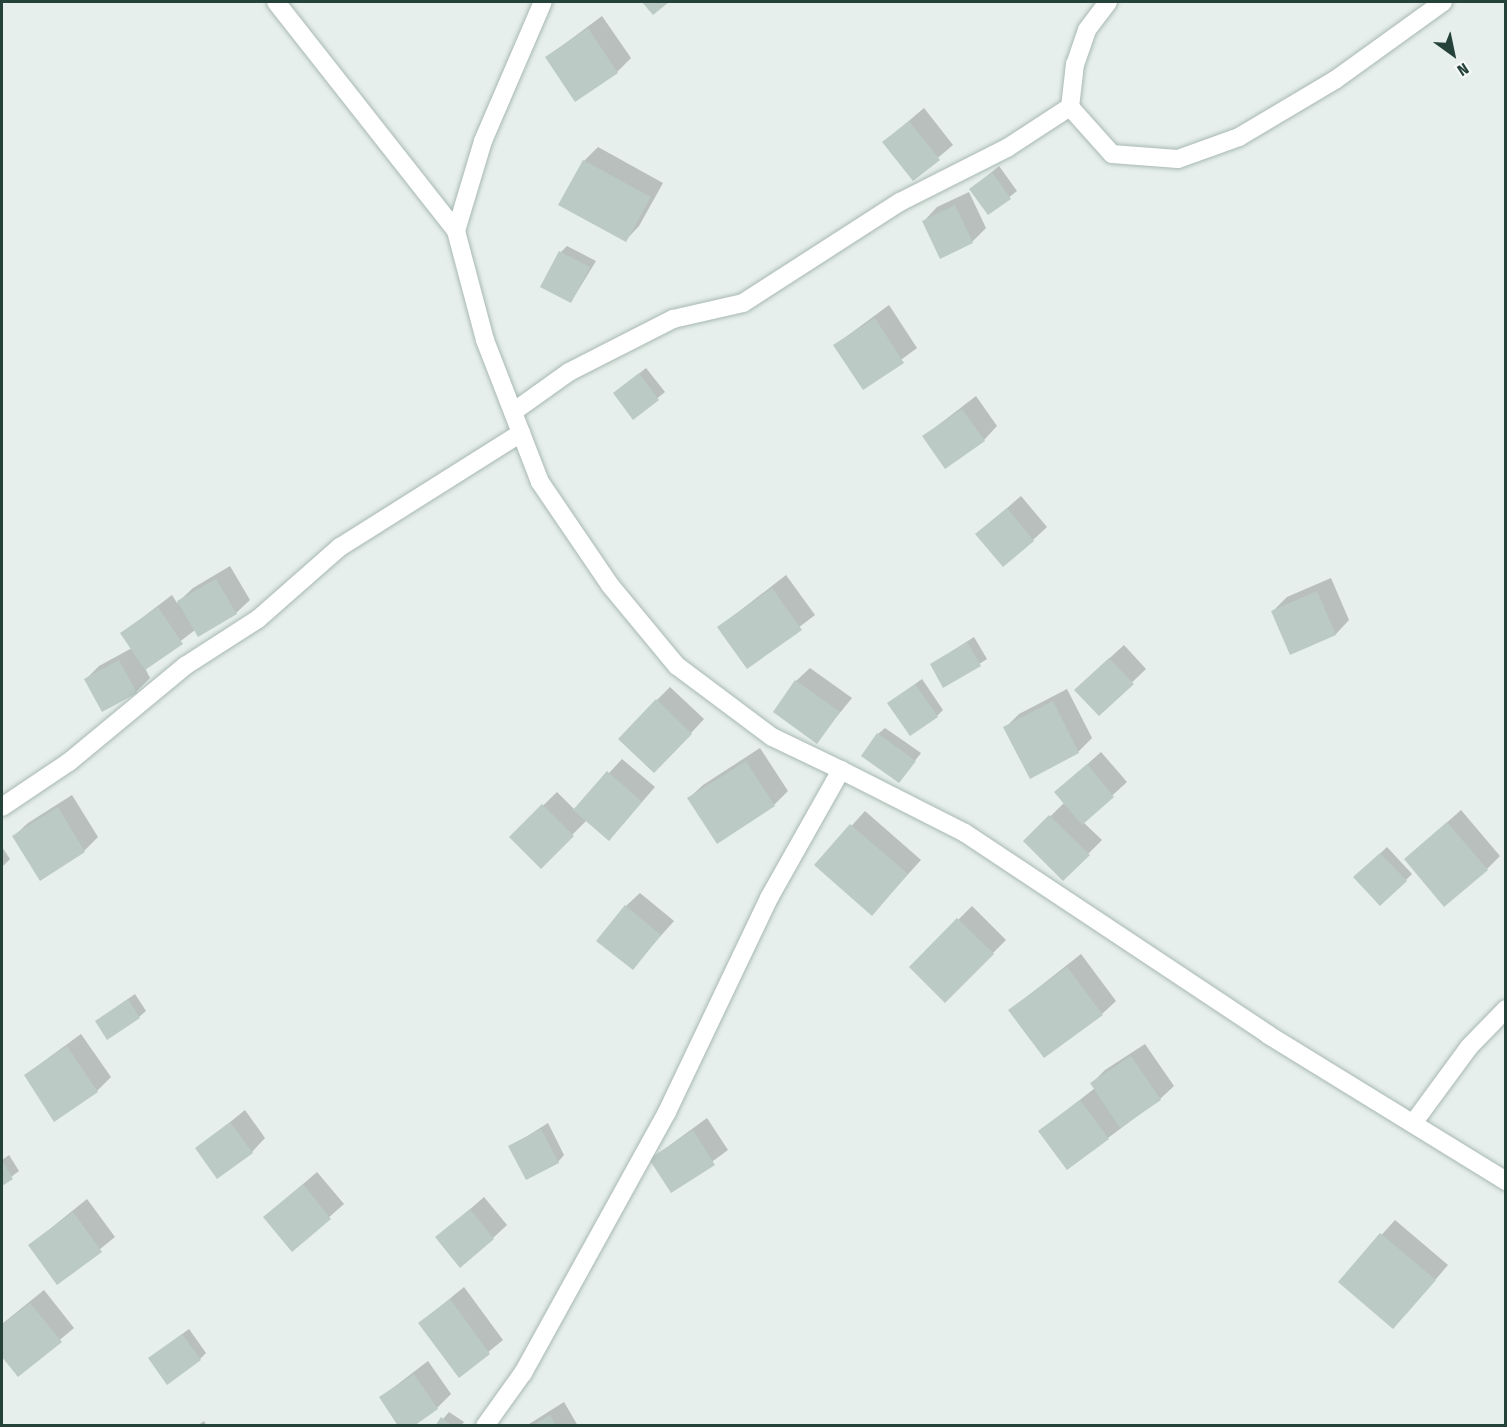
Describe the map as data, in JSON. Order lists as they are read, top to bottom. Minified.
{"north":"bottom right"}
